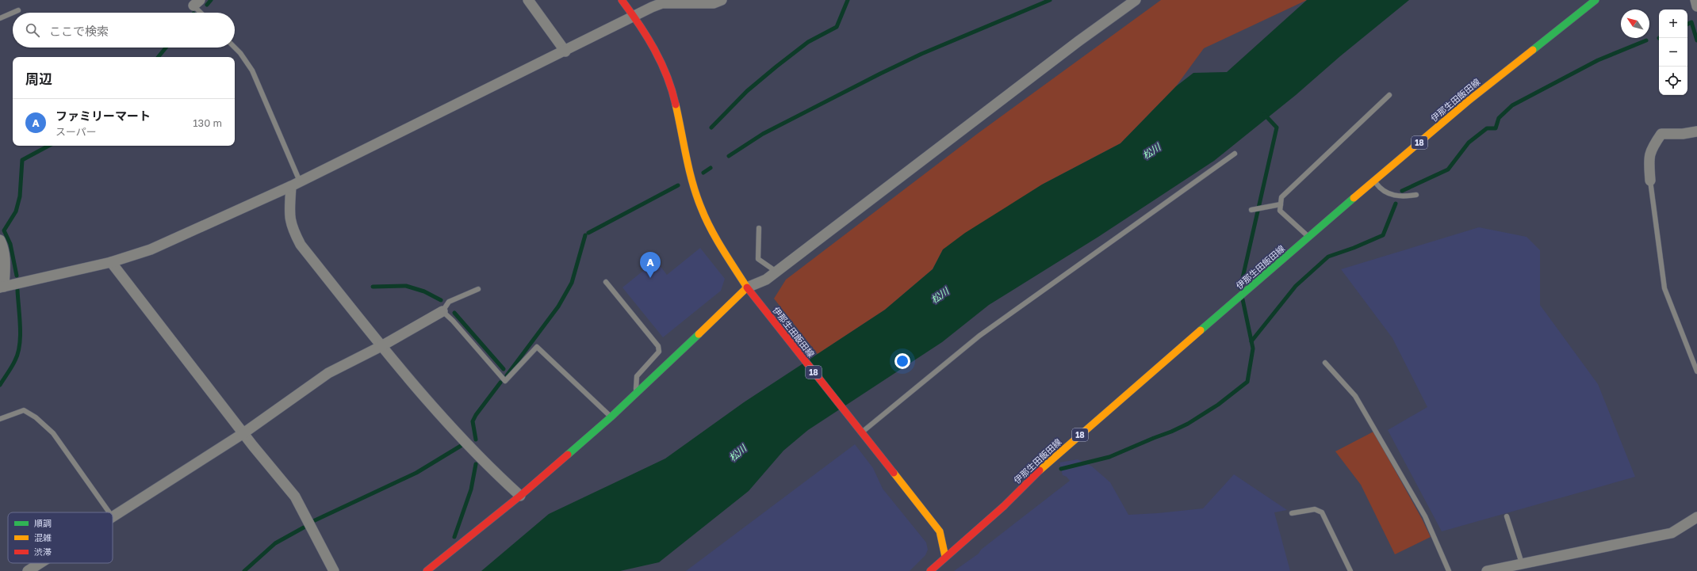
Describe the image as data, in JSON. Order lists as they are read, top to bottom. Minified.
{"streets":{"main road":["伊那生田飯田線","18"]},"water":["松川"],"legend":["順調","混雑","渋滞"],"north":"top left","page":{"map_buttons":["+","−"],"search":"ここで検索","heading":"周辺","list":[{"mark":"A","name":"ファミリーマート","note":"スーパー","value":"130 m"}],"pins":"A"}}
